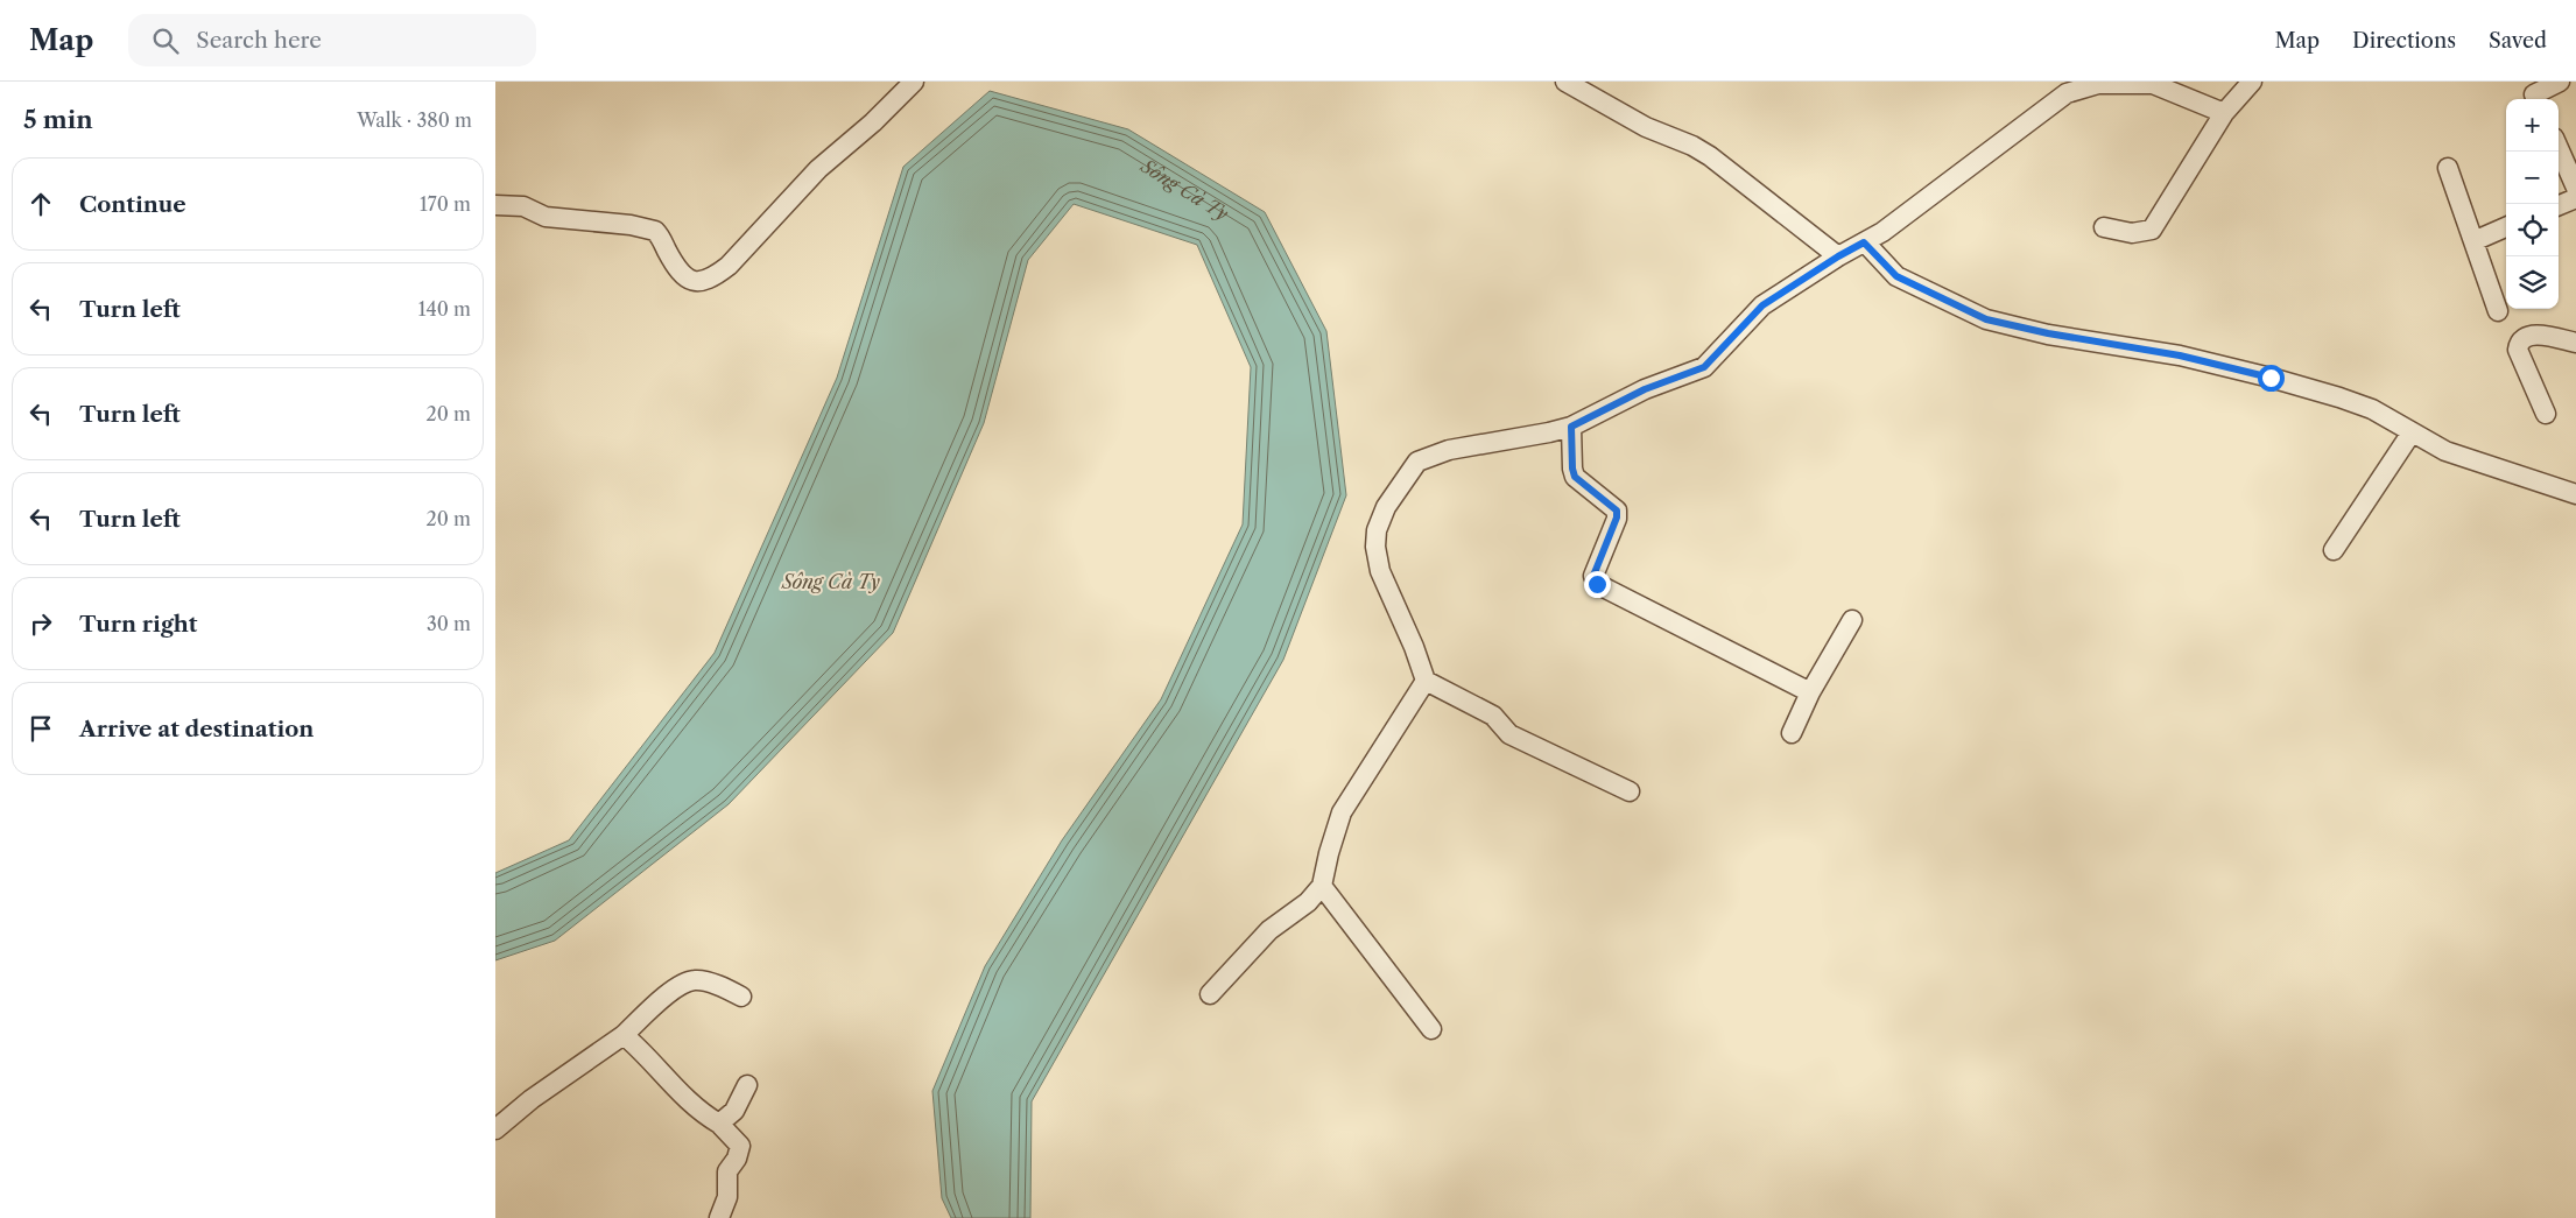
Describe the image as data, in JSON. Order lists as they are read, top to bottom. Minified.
{"water":["Sông Cà Ty"],"page":{"header":"Map","search":"Search here","nav":["Map","Directions","Saved"],"heading":["5 min","Walk · 380 m"],"map_buttons":["+","−"],"list":[["Continue","170 m"],["Turn left","140 m"],["Turn left","20 m"],["Turn left","20 m"],["Turn right","30 m"],"Arrive at destination"]}}
